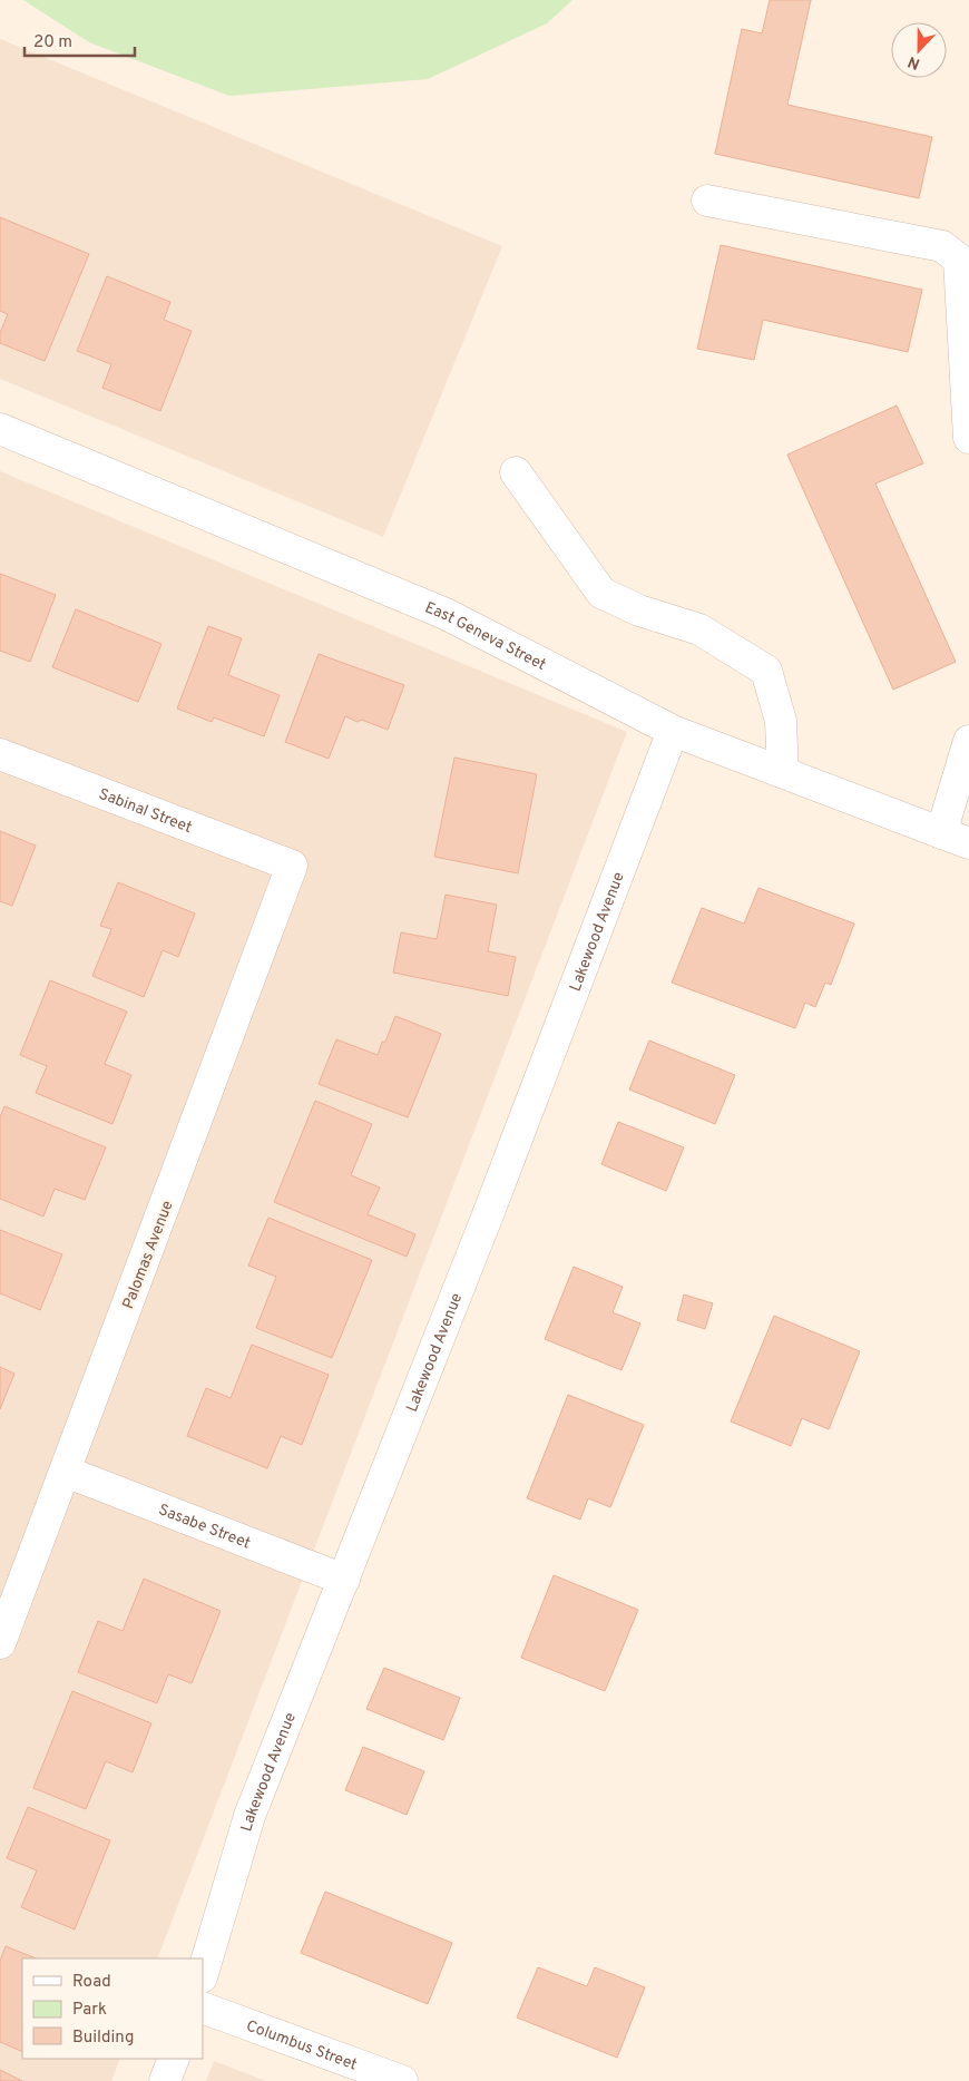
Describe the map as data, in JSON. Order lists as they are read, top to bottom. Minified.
{"streets":{"street":["East Geneva Street","Sabinal Street","Lakewood Avenue","Palomas Avenue","Sasabe Street","Columbus Street"]},"crossings":[["East Geneva Street","Lakewood Avenue"],["Sabinal Street","Palomas Avenue"],["Lakewood Avenue","Sasabe Street"],["Palomas Avenue","Sasabe Street"]],"legend":["Road","Park","Building"],"scale_bar":"20 m","north":"bottom"}
